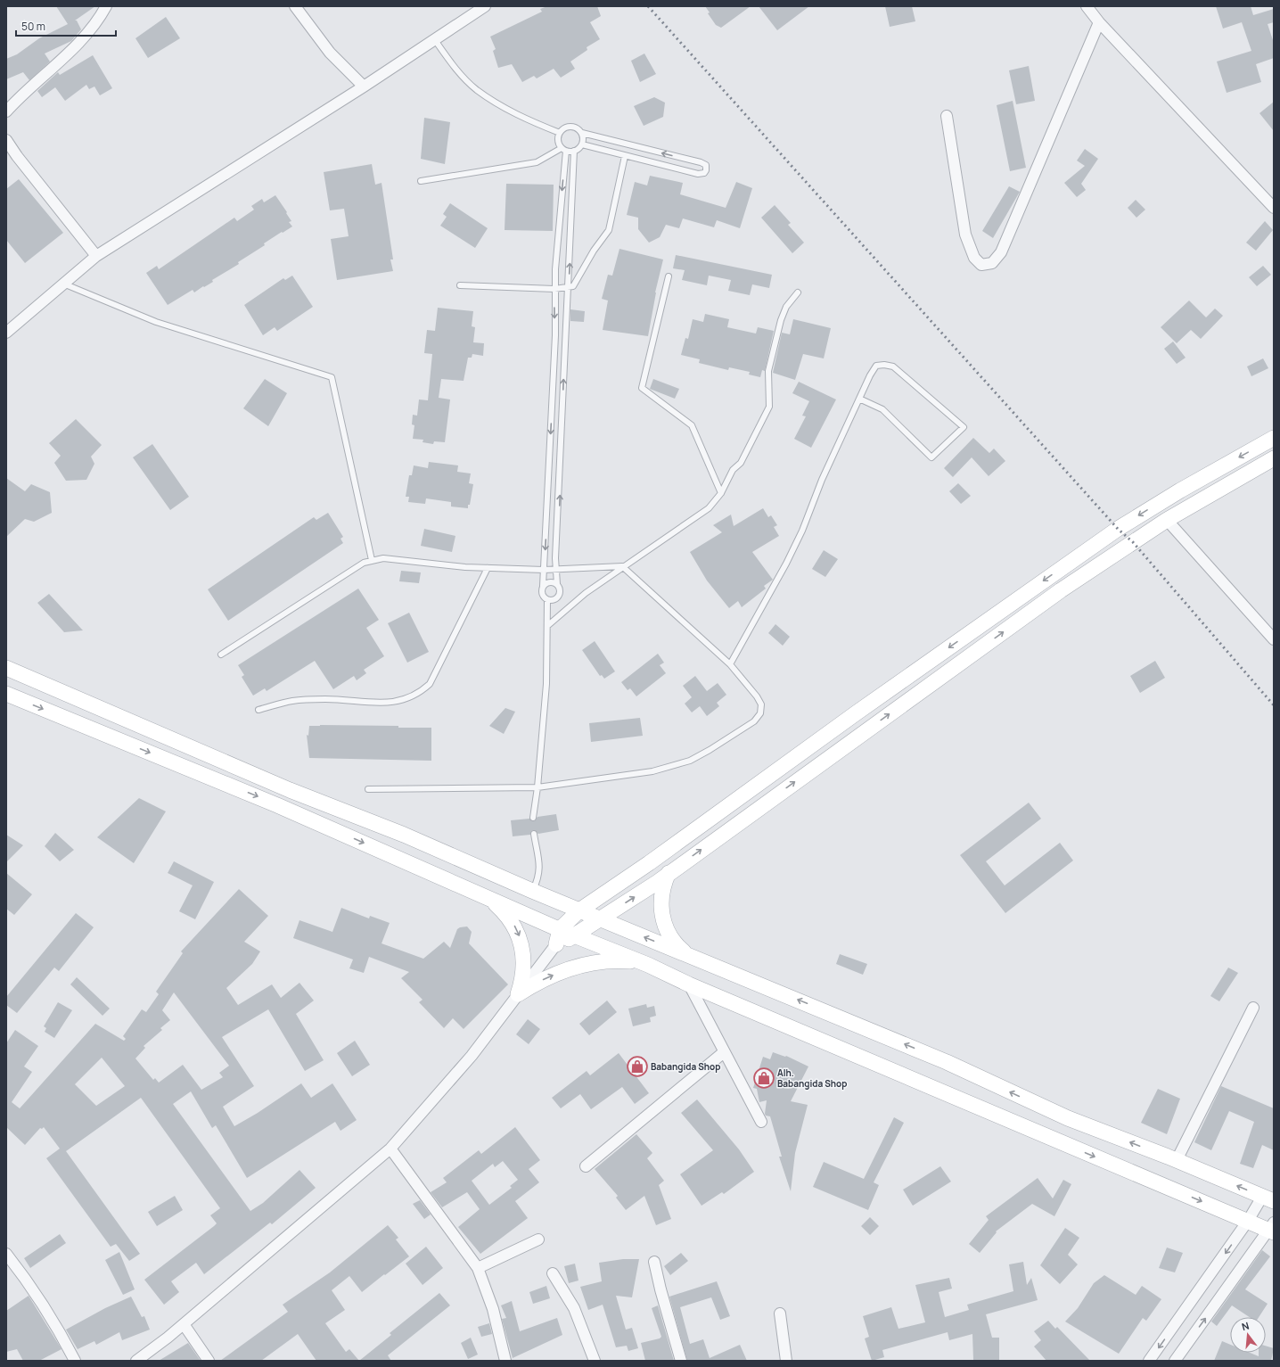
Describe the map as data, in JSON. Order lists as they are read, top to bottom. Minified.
{"places":{"shop":["Babangida Shop","Alh. Babangida Shop"]},"scale_bar":"50 m","north":"top"}
